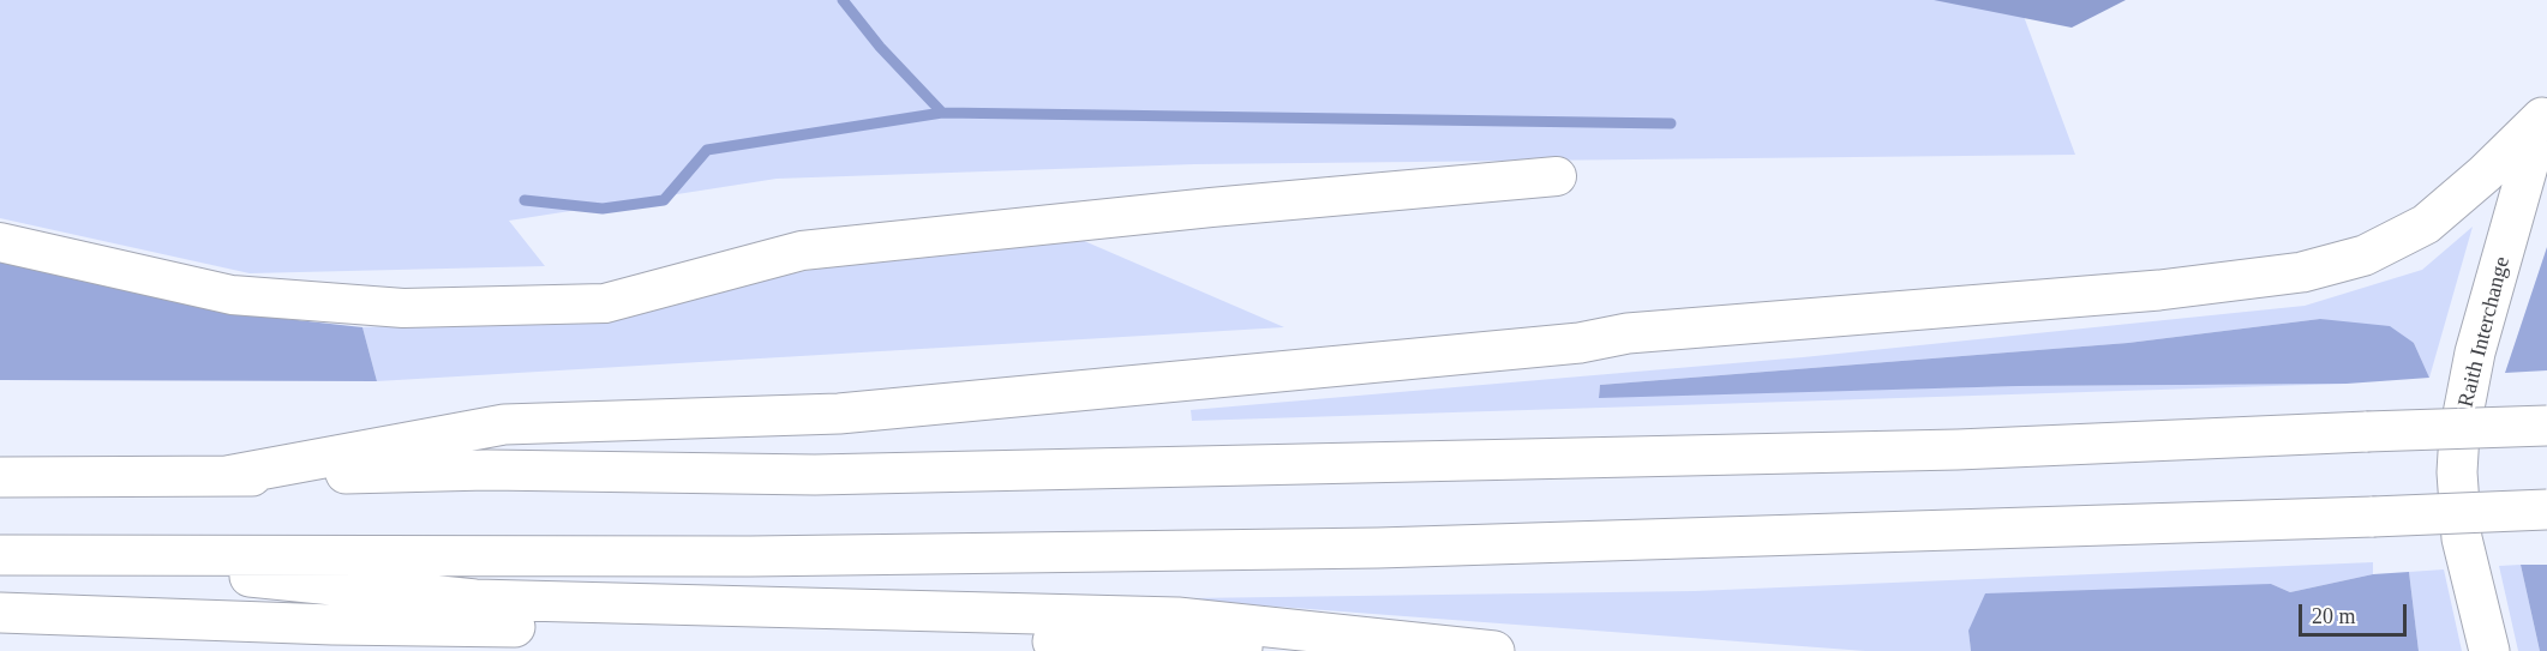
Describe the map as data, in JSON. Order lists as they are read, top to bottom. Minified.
{"streets":{"highway":["Raith Interchange"]},"scale_bar":"20 m"}
